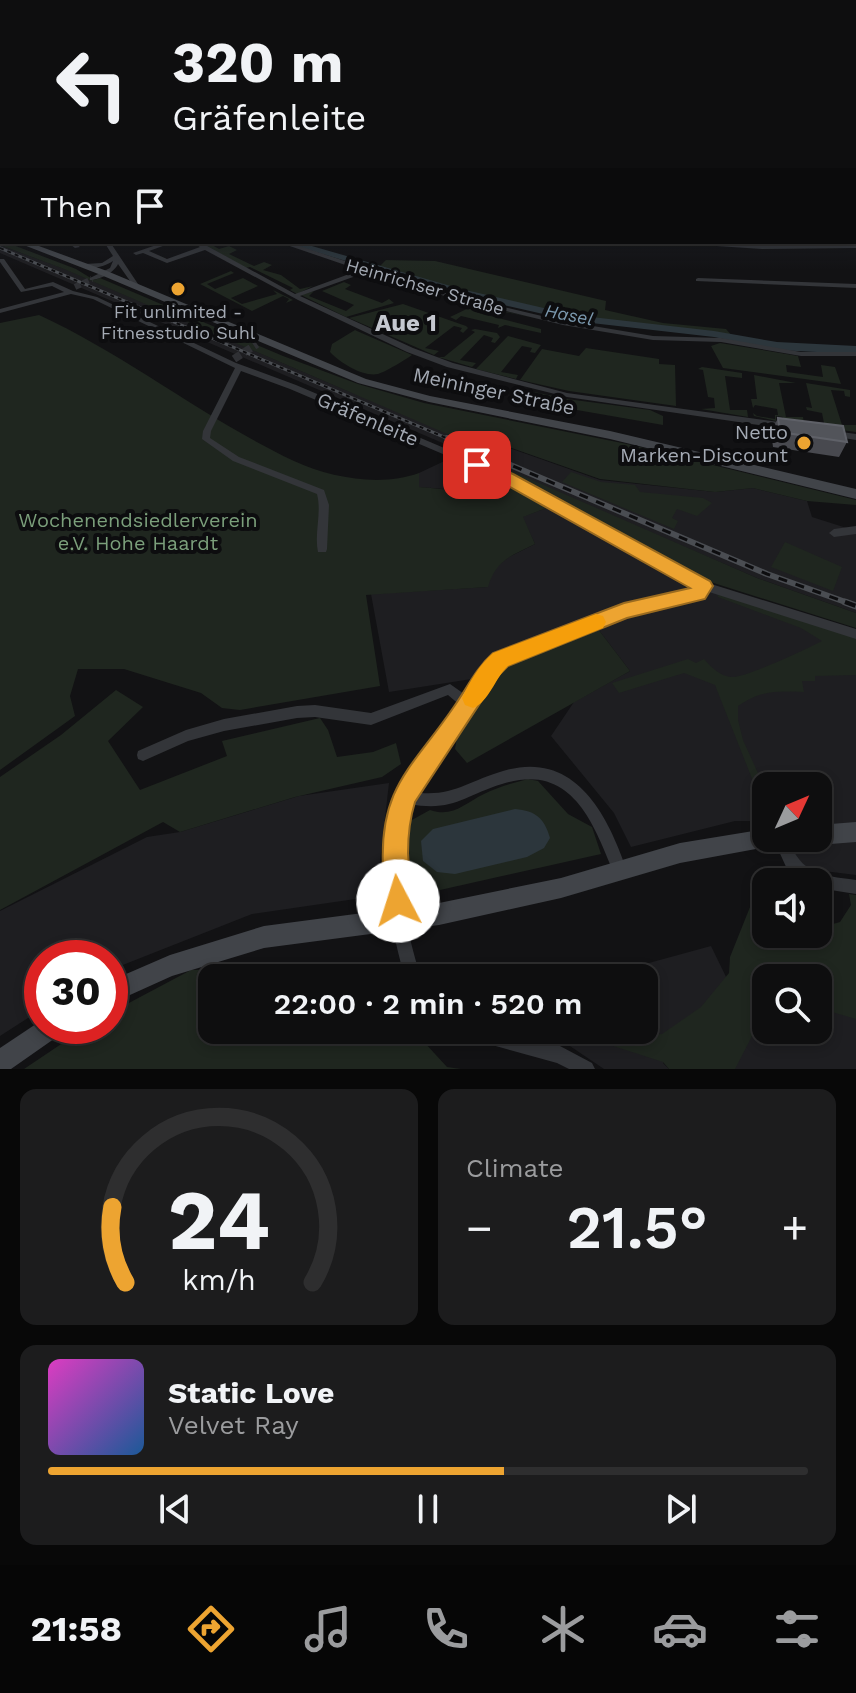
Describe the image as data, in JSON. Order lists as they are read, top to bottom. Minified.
{"streets":{"main road":["Meininger Straße"],"street":["Heinrichser Straße","Gräfenleite"]},"districts":["Aue 1"],"water":["Hasel"],"parks":["Wochenendsiedlerverein e.V. Hohe Haardt"],"places":["Fit unlimited - Fitnesstudio Suhl","Netto Marken-Discount"],"north":"top right","page":{"turn":["320 m","Gräfenleite"],"then":"Then","limit":"30","trip":"22:00 · 2 min · 520 m","tile":"Climate","heat":["−","21.5°","+"],"song":["Static Love","Velvet Ray"],"tabs":"21:58","gauge":["24","km/h"]}}
